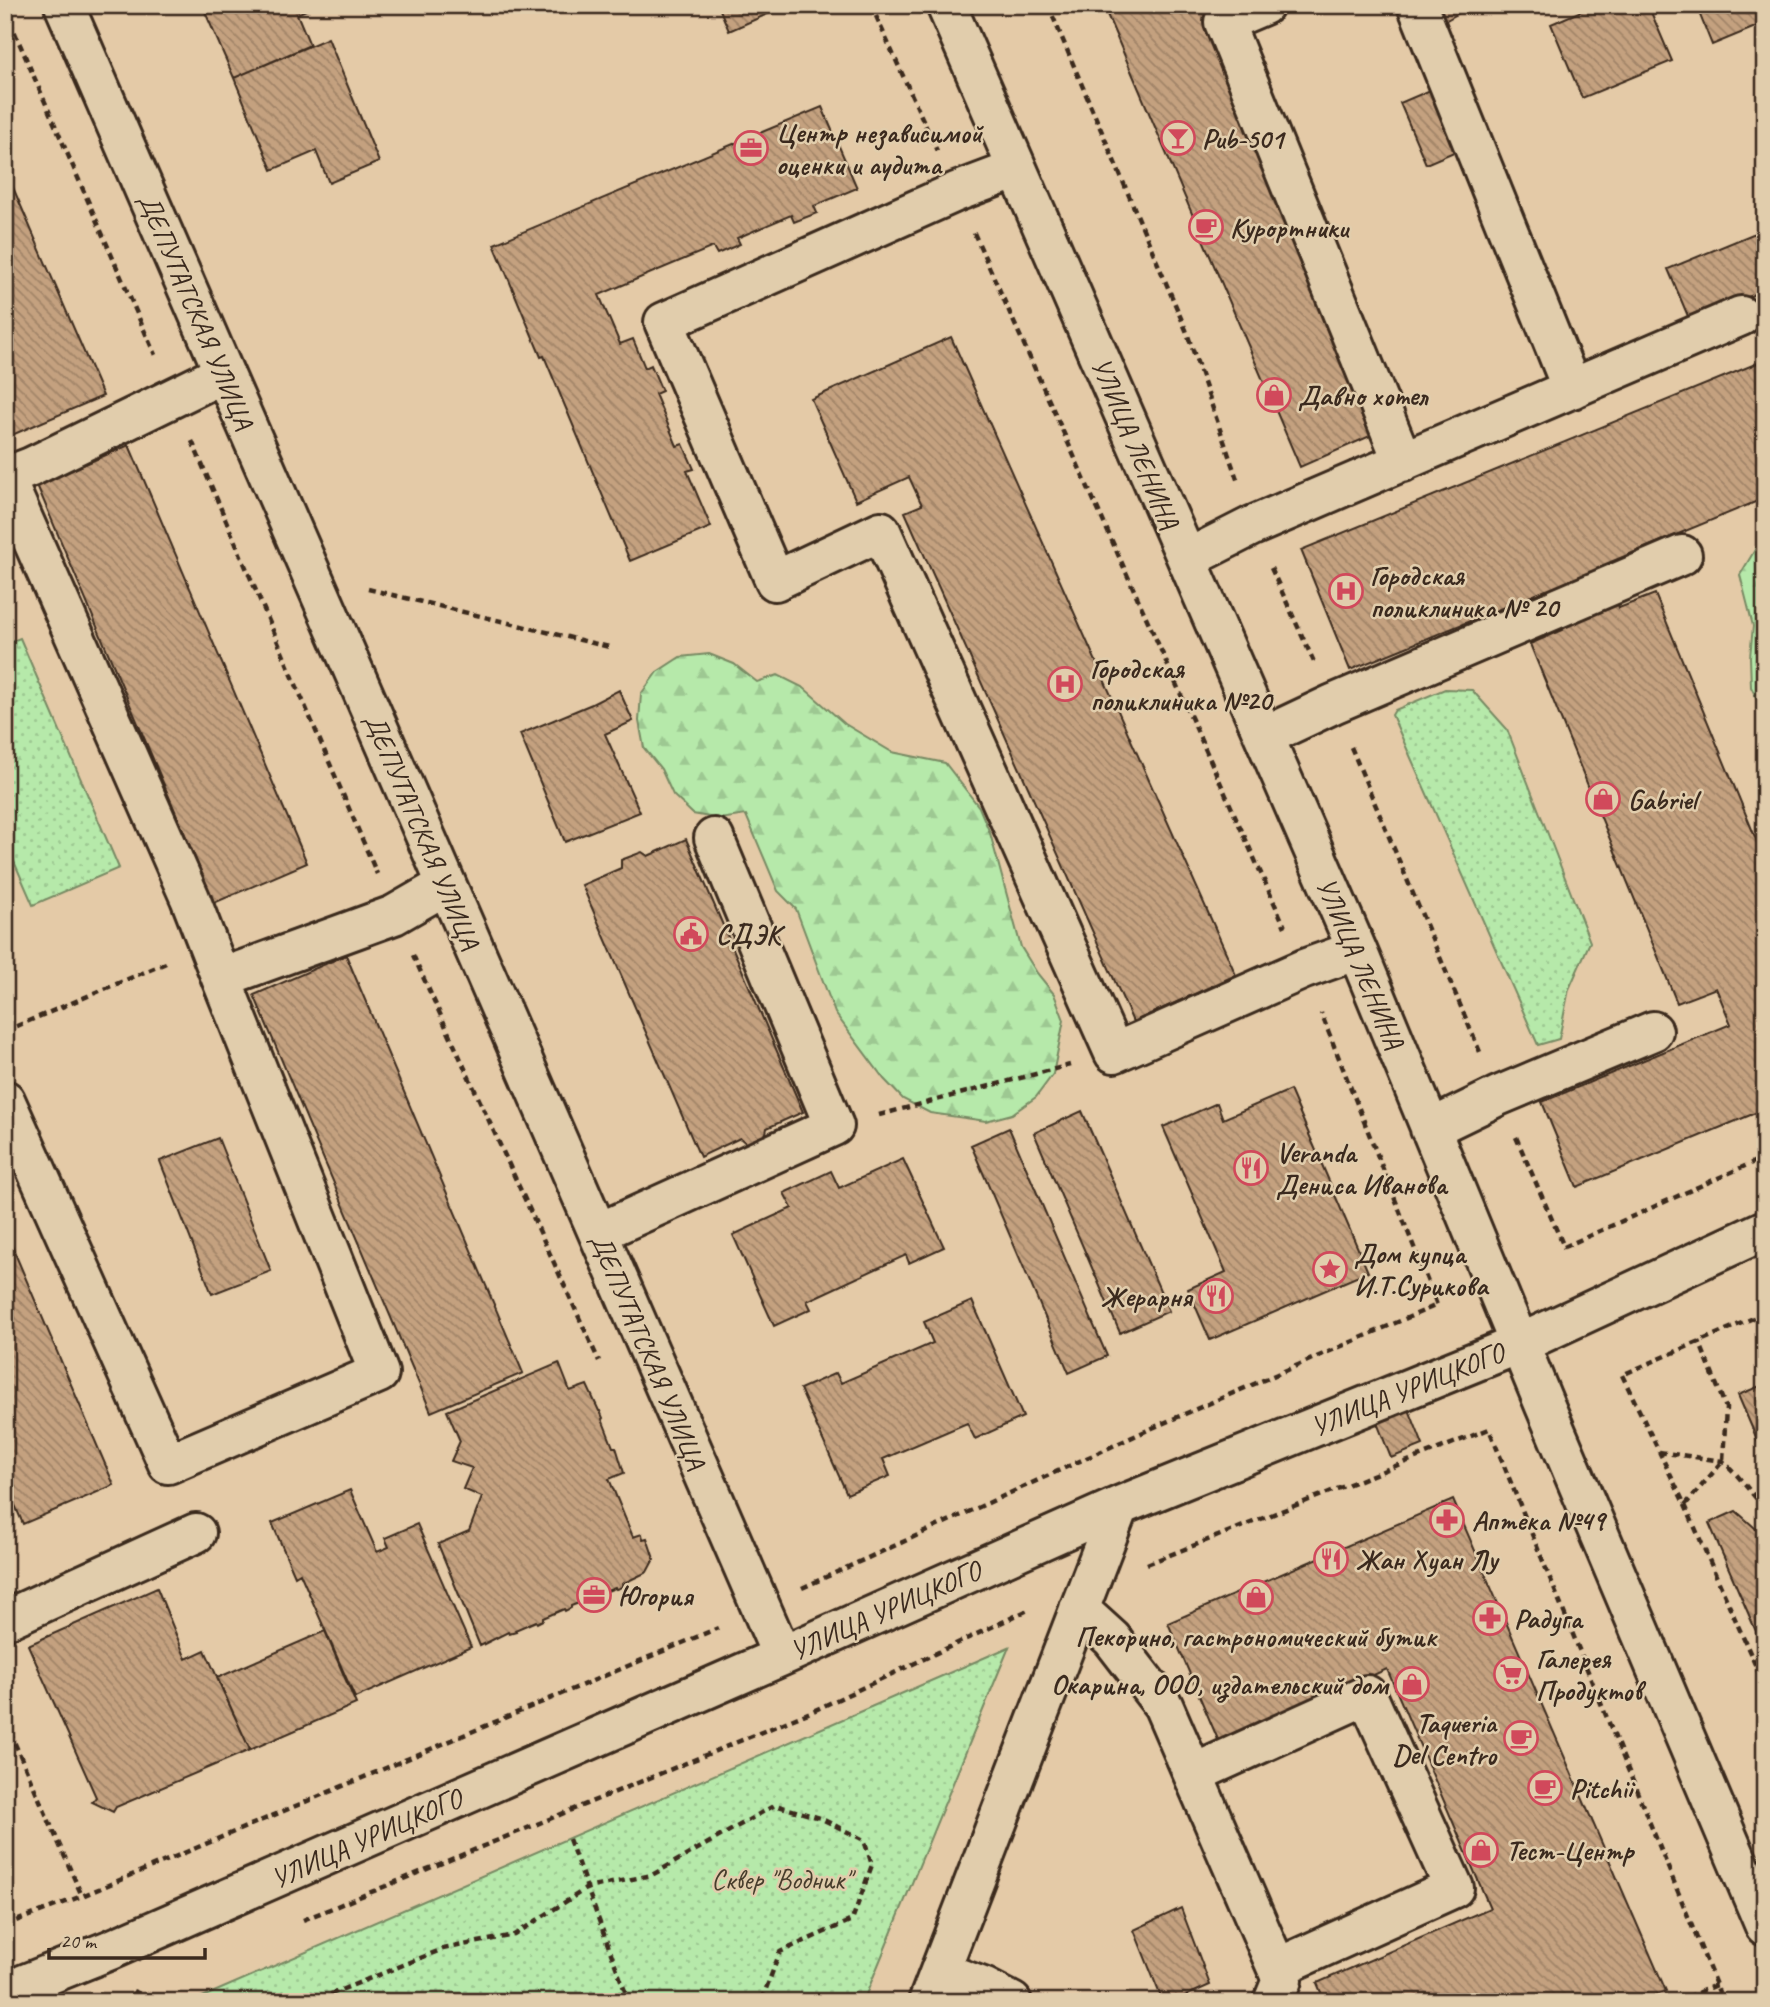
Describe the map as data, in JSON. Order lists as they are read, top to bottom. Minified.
{"streets":{"street":["ДЕПУТАТСКАЯ УЛИЦА","УЛИЦА ЛЕНИНА","УЛИЦА УРИЦКОГО"]},"crossings":[["ДЕПУТАТСКАЯ УЛИЦА","УЛИЦА УРИЦКОГО"],["УЛИЦА ЛЕНИНА","УЛИЦА УРИЦКОГО"]],"parks":["Сквер \"Водник\""],"places":{"bar":["Pub-501"],"office":["Центр независимой оценки и аудита","Югория"],"cafe":["Курортники","Taqueria Del Centro","Pitchii"],"shop":["Давно хотел","Gabriel","Пекорино, гастрономический бутик","Окарина, ООО, издательский дом","Тест-Центр"],"hospital":["Городская поликлиника № 20","Городская поликлиника №20"],"public building":["СДЭК"],"restaurant":["Veranda Дениса Иванова","Жерарня","Жан Хуан Лу"],"place":["Дом купца И.Т.Сурикова"],"pharmacy":["Аптека №49","Радуга"],"supermarket":["Галерея Продуктов"]},"scale_bar":"20 m"}
